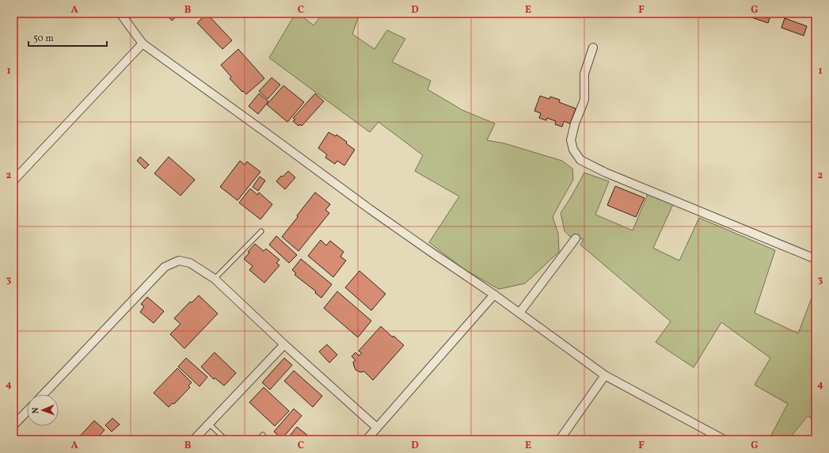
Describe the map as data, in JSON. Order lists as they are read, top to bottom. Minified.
{"scale_bar":"50 m","north":"left","grid":{"columns":["A","B","C","D","E","F","G"],"rows":["1","2","3","4"]}}
